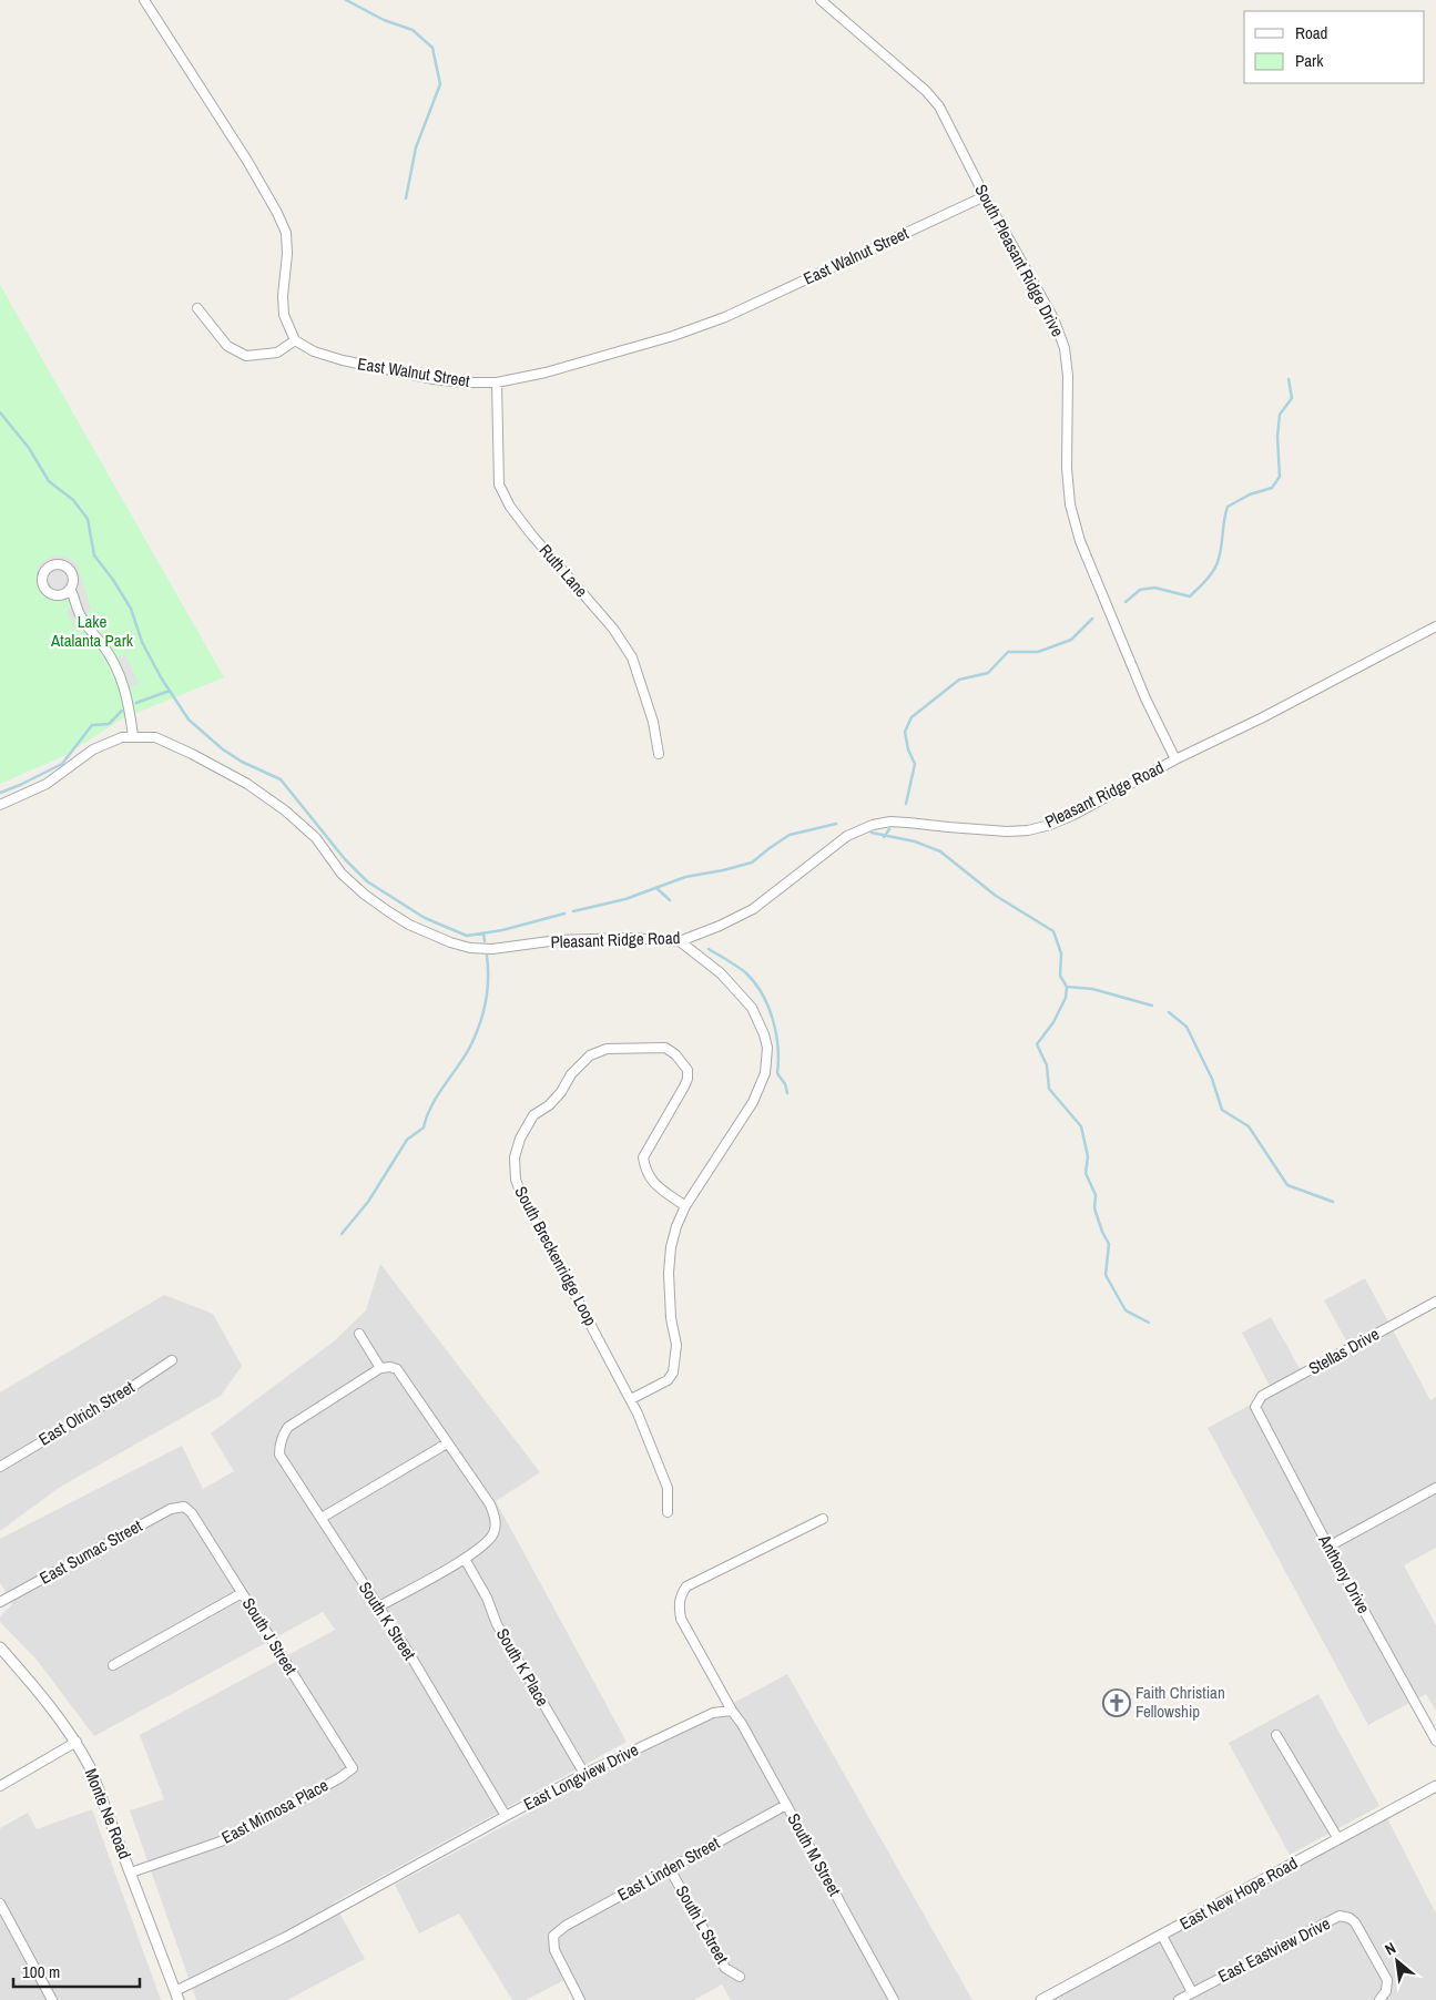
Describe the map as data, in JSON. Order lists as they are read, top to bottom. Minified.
{"streets":{"street":["East Walnut Street","South Pleasant Ridge Drive","Ruth Lane","Pleasant Ridge Road","South Breckenridge Loop","Stellas Drive","East Olrich Street","East Sumac Street","Anthony Drive","South K Street","South J Street","South K Place","East Longview Drive","East Mimosa Place","Monte Ne Road","South M Street","East Linden Street","East New Hope Road","South L Street","East Eastview Drive"]},"crossings":[["East Walnut Street","South Pleasant Ridge Drive"],["East Walnut Street","Ruth Lane"],["South Pleasant Ridge Drive","Pleasant Ridge Road"],["Stellas Drive","Anthony Drive"],["East Sumac Street","South J Street"],["South K Street","East Longview Drive"],["South J Street","East Mimosa Place"],["South K Place","East Longview Drive"],["East Longview Drive","Monte Ne Road"],["East Longview Drive","South M Street"],["East Mimosa Place","Monte Ne Road"],["South M Street","East Linden Street"],["East Linden Street","South L Street"]],"parks":["Lake Atalanta Park"],"places":{"church":["Faith Christian Fellowship"]},"legend":["Road","Park"],"scale_bar":"100 m","north":"top left"}
